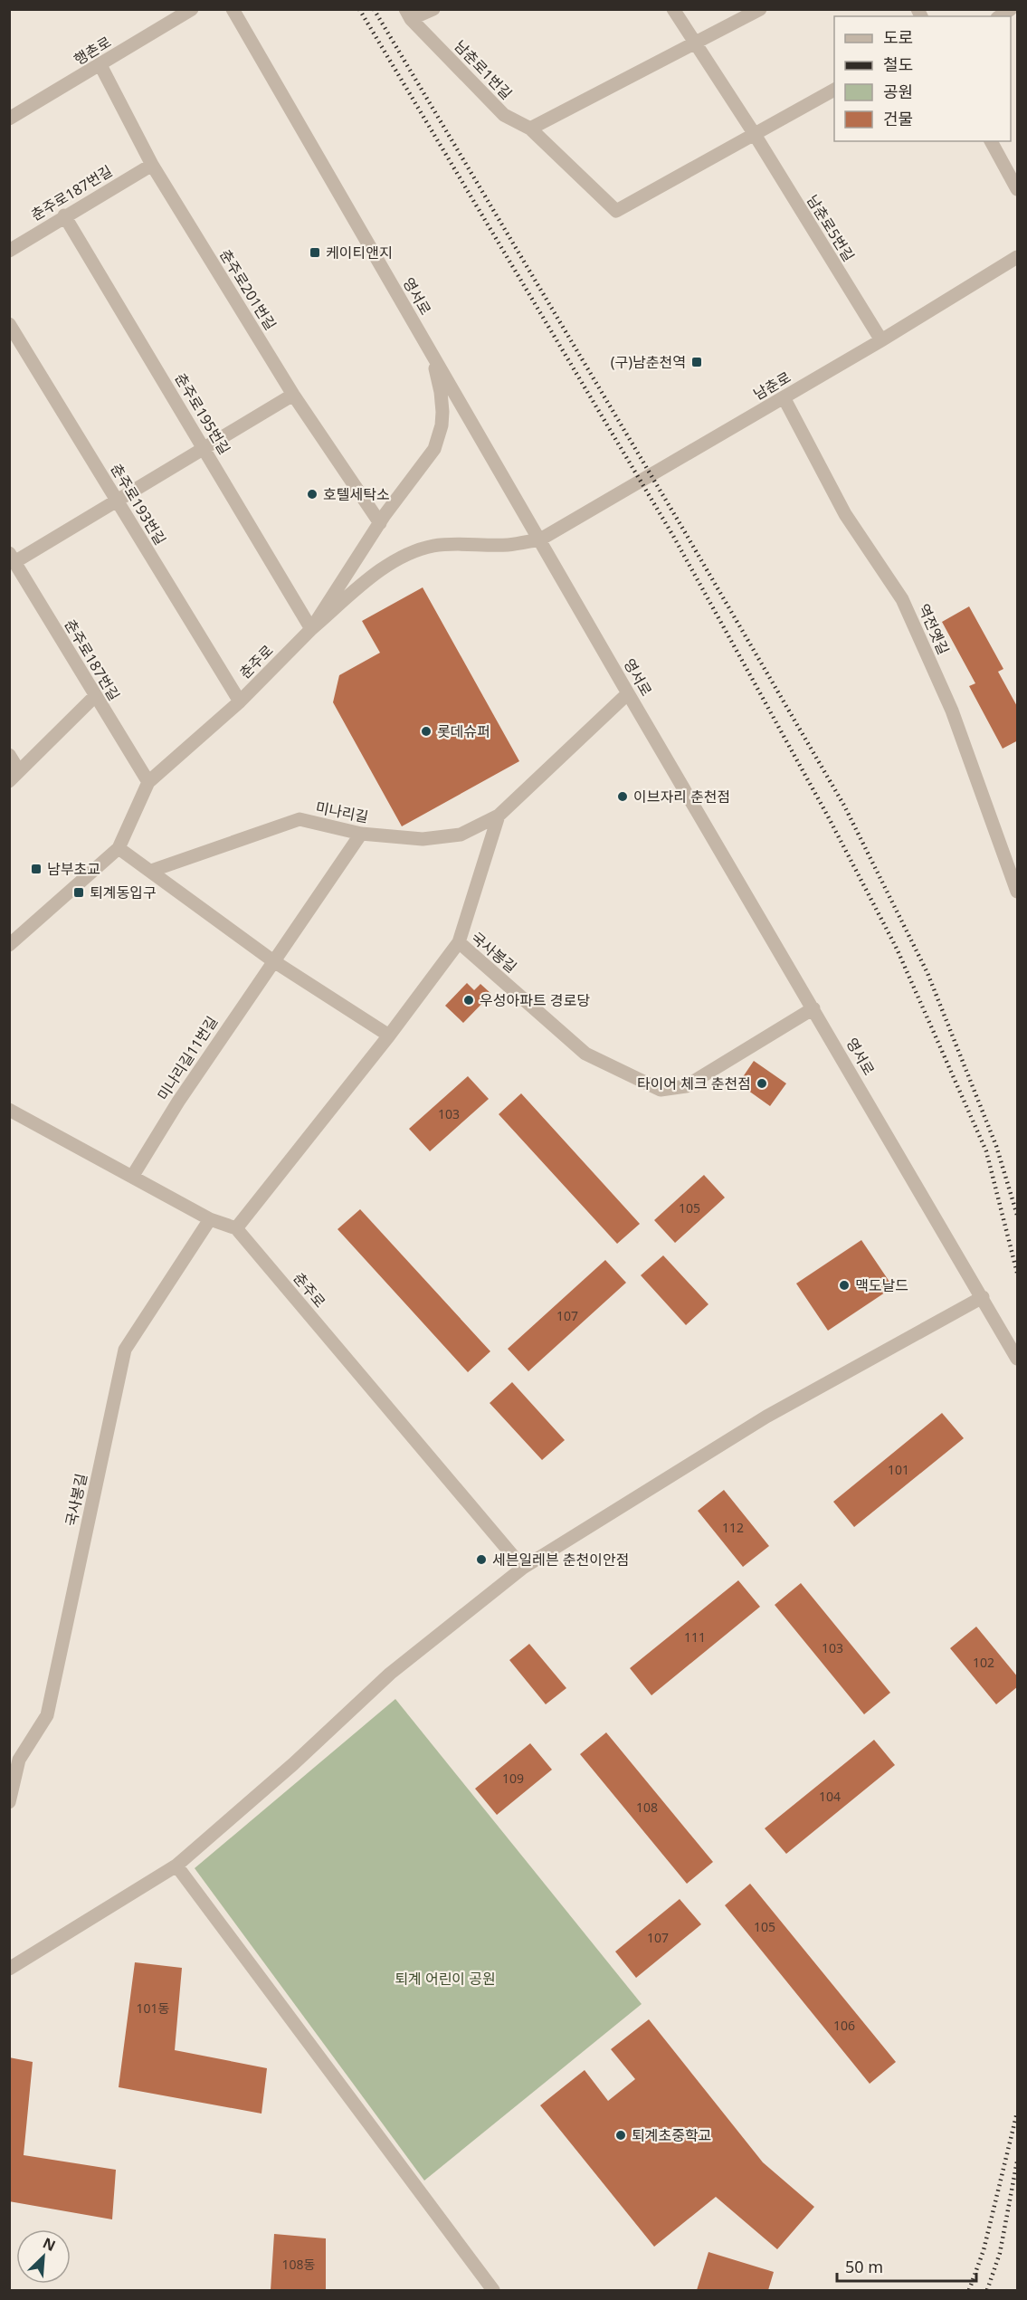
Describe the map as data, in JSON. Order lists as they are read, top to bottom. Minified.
{"streets":{"street":["행촌로","남춘로1번길","춘주로187번길","남춘로5번길","춘주로201번길","영서로","남춘로","춘주로195번길","춘주로193번길","역전옛길","춘주로","미나리길","국사봉길","미나리길11번길"]},"crossings":[["행촌로","춘주로201번길"],["남춘로1번길","남춘로5번길"],["춘주로187번길","춘주로201번길"],["춘주로187번길","춘주로195번길"],["춘주로187번길","춘주로"],["남춘로5번길","남춘로"],["춘주로201번길","춘주로"],["영서로","남춘로"],["영서로","춘주로"],["영서로","미나리길"],["영서로","국사봉길"],["남춘로","역전옛길"],["춘주로195번길","춘주로"],["춘주로193번길","춘주로"],["춘주로","국사봉길"],["미나리길","국사봉길"],["미나리길","미나리길11번길"]],"parks":["퇴계 어린이 공원"],"places":{"transit":["케이티앤지","(구)남춘천역","남부초교","퇴계동입구"],"other":["호텔세탁소","롯데슈퍼","이브자리 춘천점","우성아파트 경로당","타이어 체크 춘천점","맥도날드","세븐일레븐 춘천이안점","퇴계초중학교"]},"house_numbers":["103","105","107","101","112","111","103","102","109","104","108","105","107","101동","106","108동"],"legend":["도로","철도","공원","건물"],"scale_bar":"50 m","north":"top right"}
